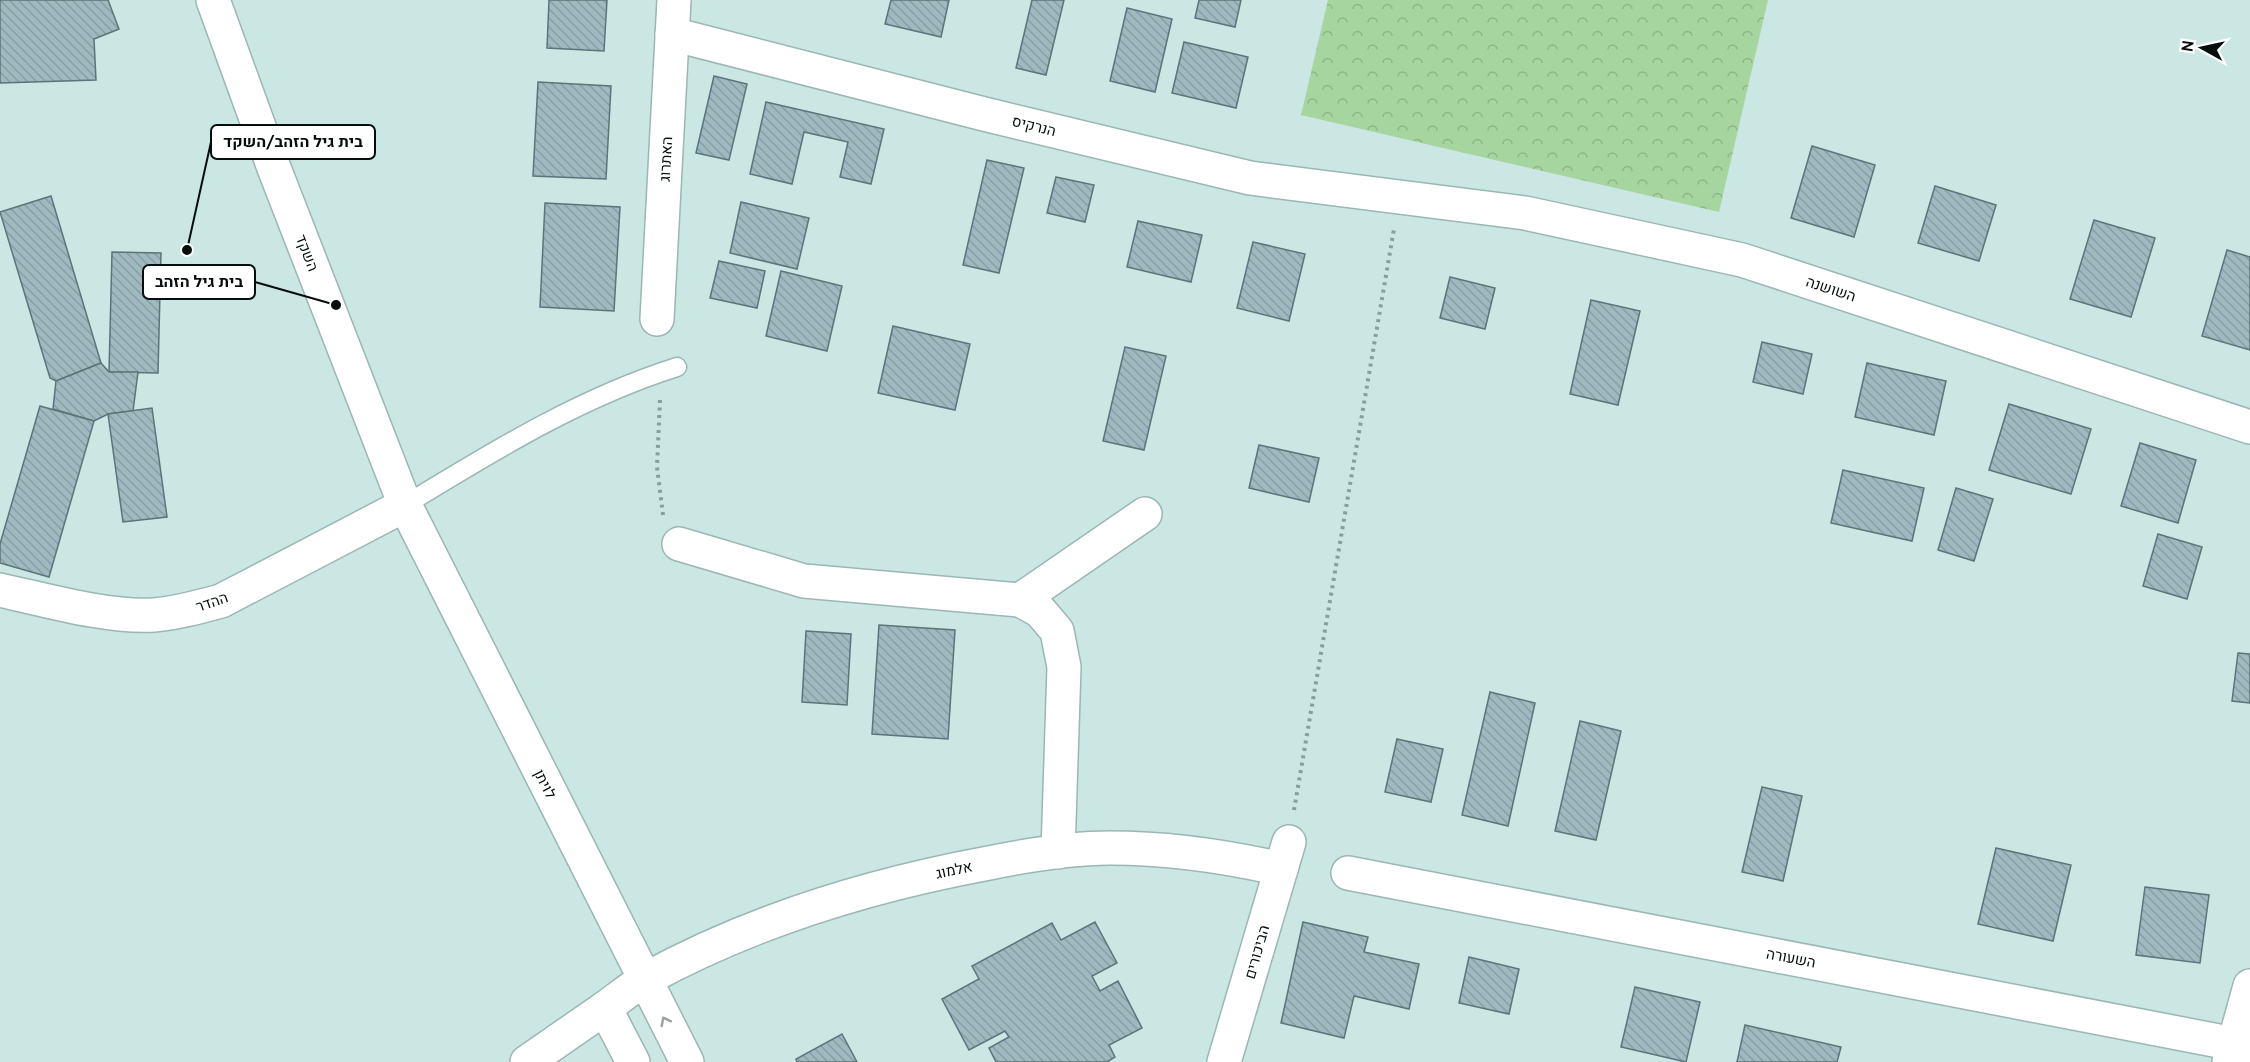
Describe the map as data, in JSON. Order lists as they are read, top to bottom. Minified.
{"streets":{"street":["הנרקיס","האתרוג","השקד","השושנה","ההדר","לויתן","אלמוג","הביכורים","השעורה"]},"crossings":[["הנרקיס","האתרוג"],["הנרקיס","השושנה"],["השקד","ההדר"],["השקד","לויתן"],["ההדר","לויתן"],["לויתן","אלמוג"],["אלמוג","הביכורים"]],"places":["בית גיל הזהב/השקד","בית גיל הזהב"],"north":"left"}
